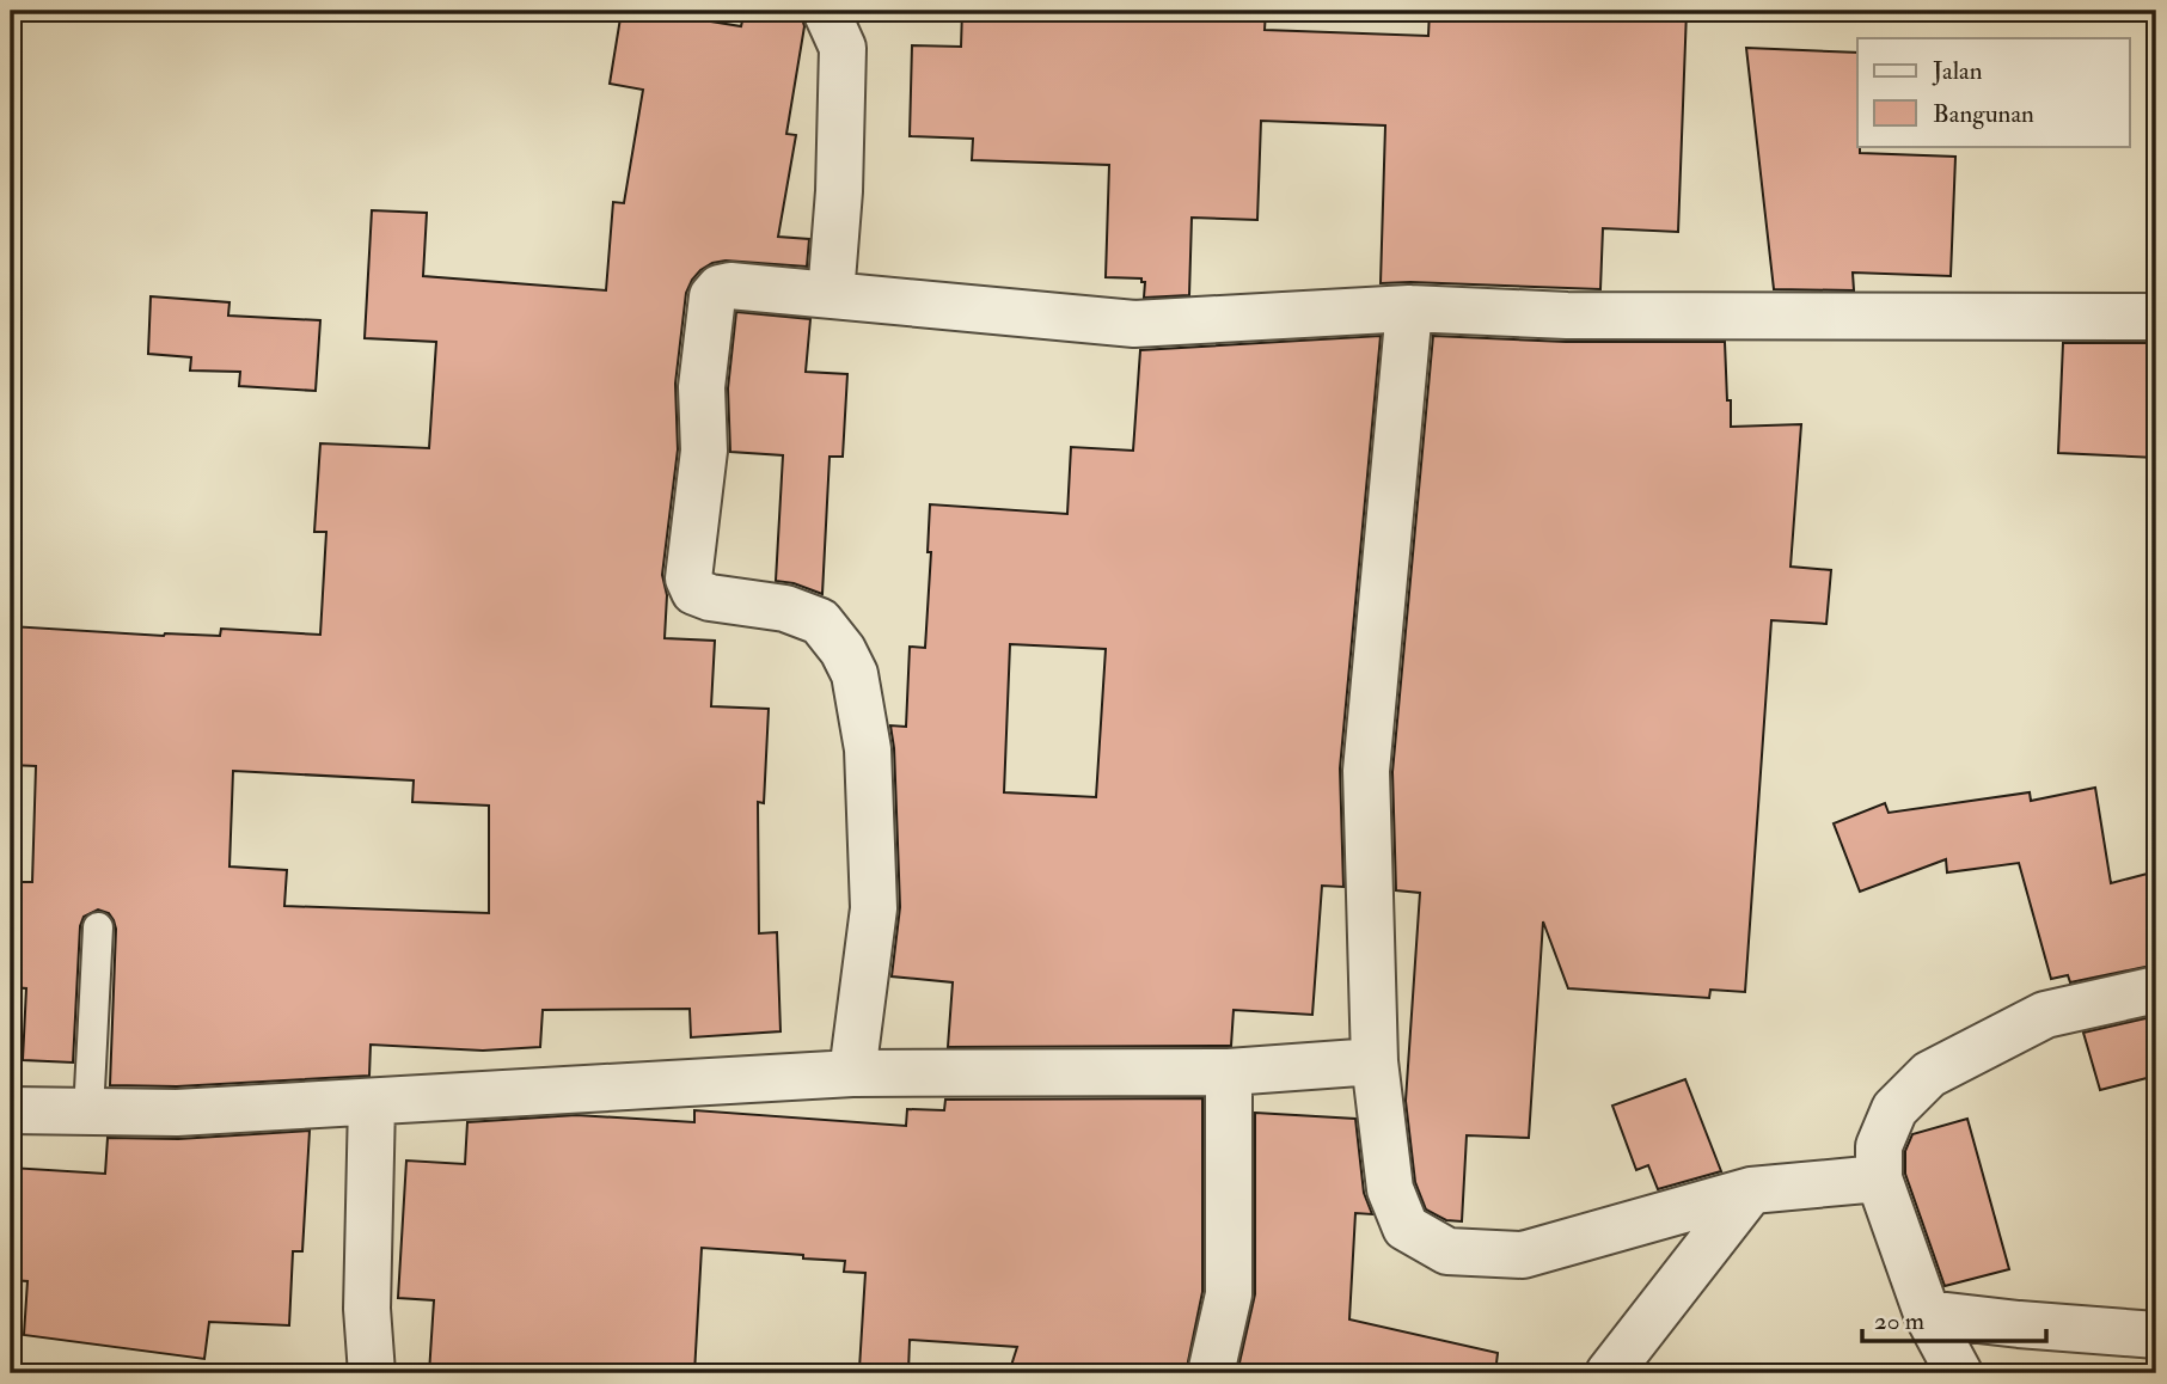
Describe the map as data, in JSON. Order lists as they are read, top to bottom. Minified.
{"legend":["Jalan","Bangunan"],"scale_bar":"20 m"}
